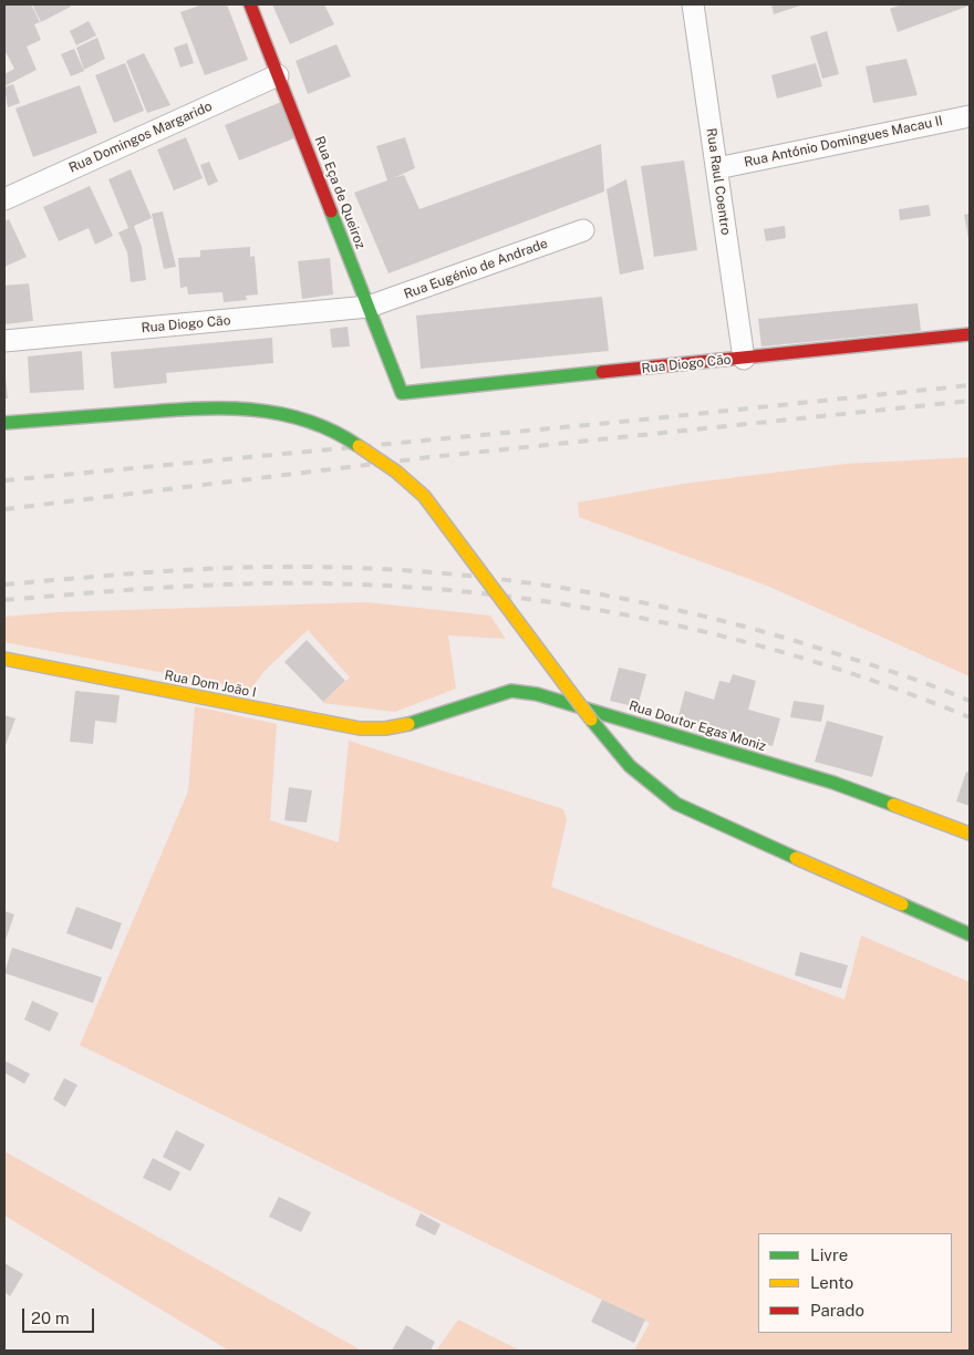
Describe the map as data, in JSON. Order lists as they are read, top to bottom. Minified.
{"streets":{"street":["Rua Domingos Margarido","Rua António Domingues Macau II","Rua Raul Coentro","Rua Eça de Queiroz","Rua Eugénio de Andrade","Rua Diogo Cão","Rua Dom João I","Rua Doutor Egas Moniz"]},"crossings":[["Rua Domingos Margarido","Rua Eça de Queiroz"],["Rua António Domingues Macau II","Rua Raul Coentro"],["Rua Raul Coentro","Rua Diogo Cão"],["Rua Eça de Queiroz","Rua Eugénio de Andrade"],["Rua Eça de Queiroz","Rua Diogo Cão"],["Rua Eugénio de Andrade","Rua Diogo Cão"],["Rua Dom João I","Rua Doutor Egas Moniz"]],"legend":["Livre","Lento","Parado"],"scale_bar":"20 m"}
